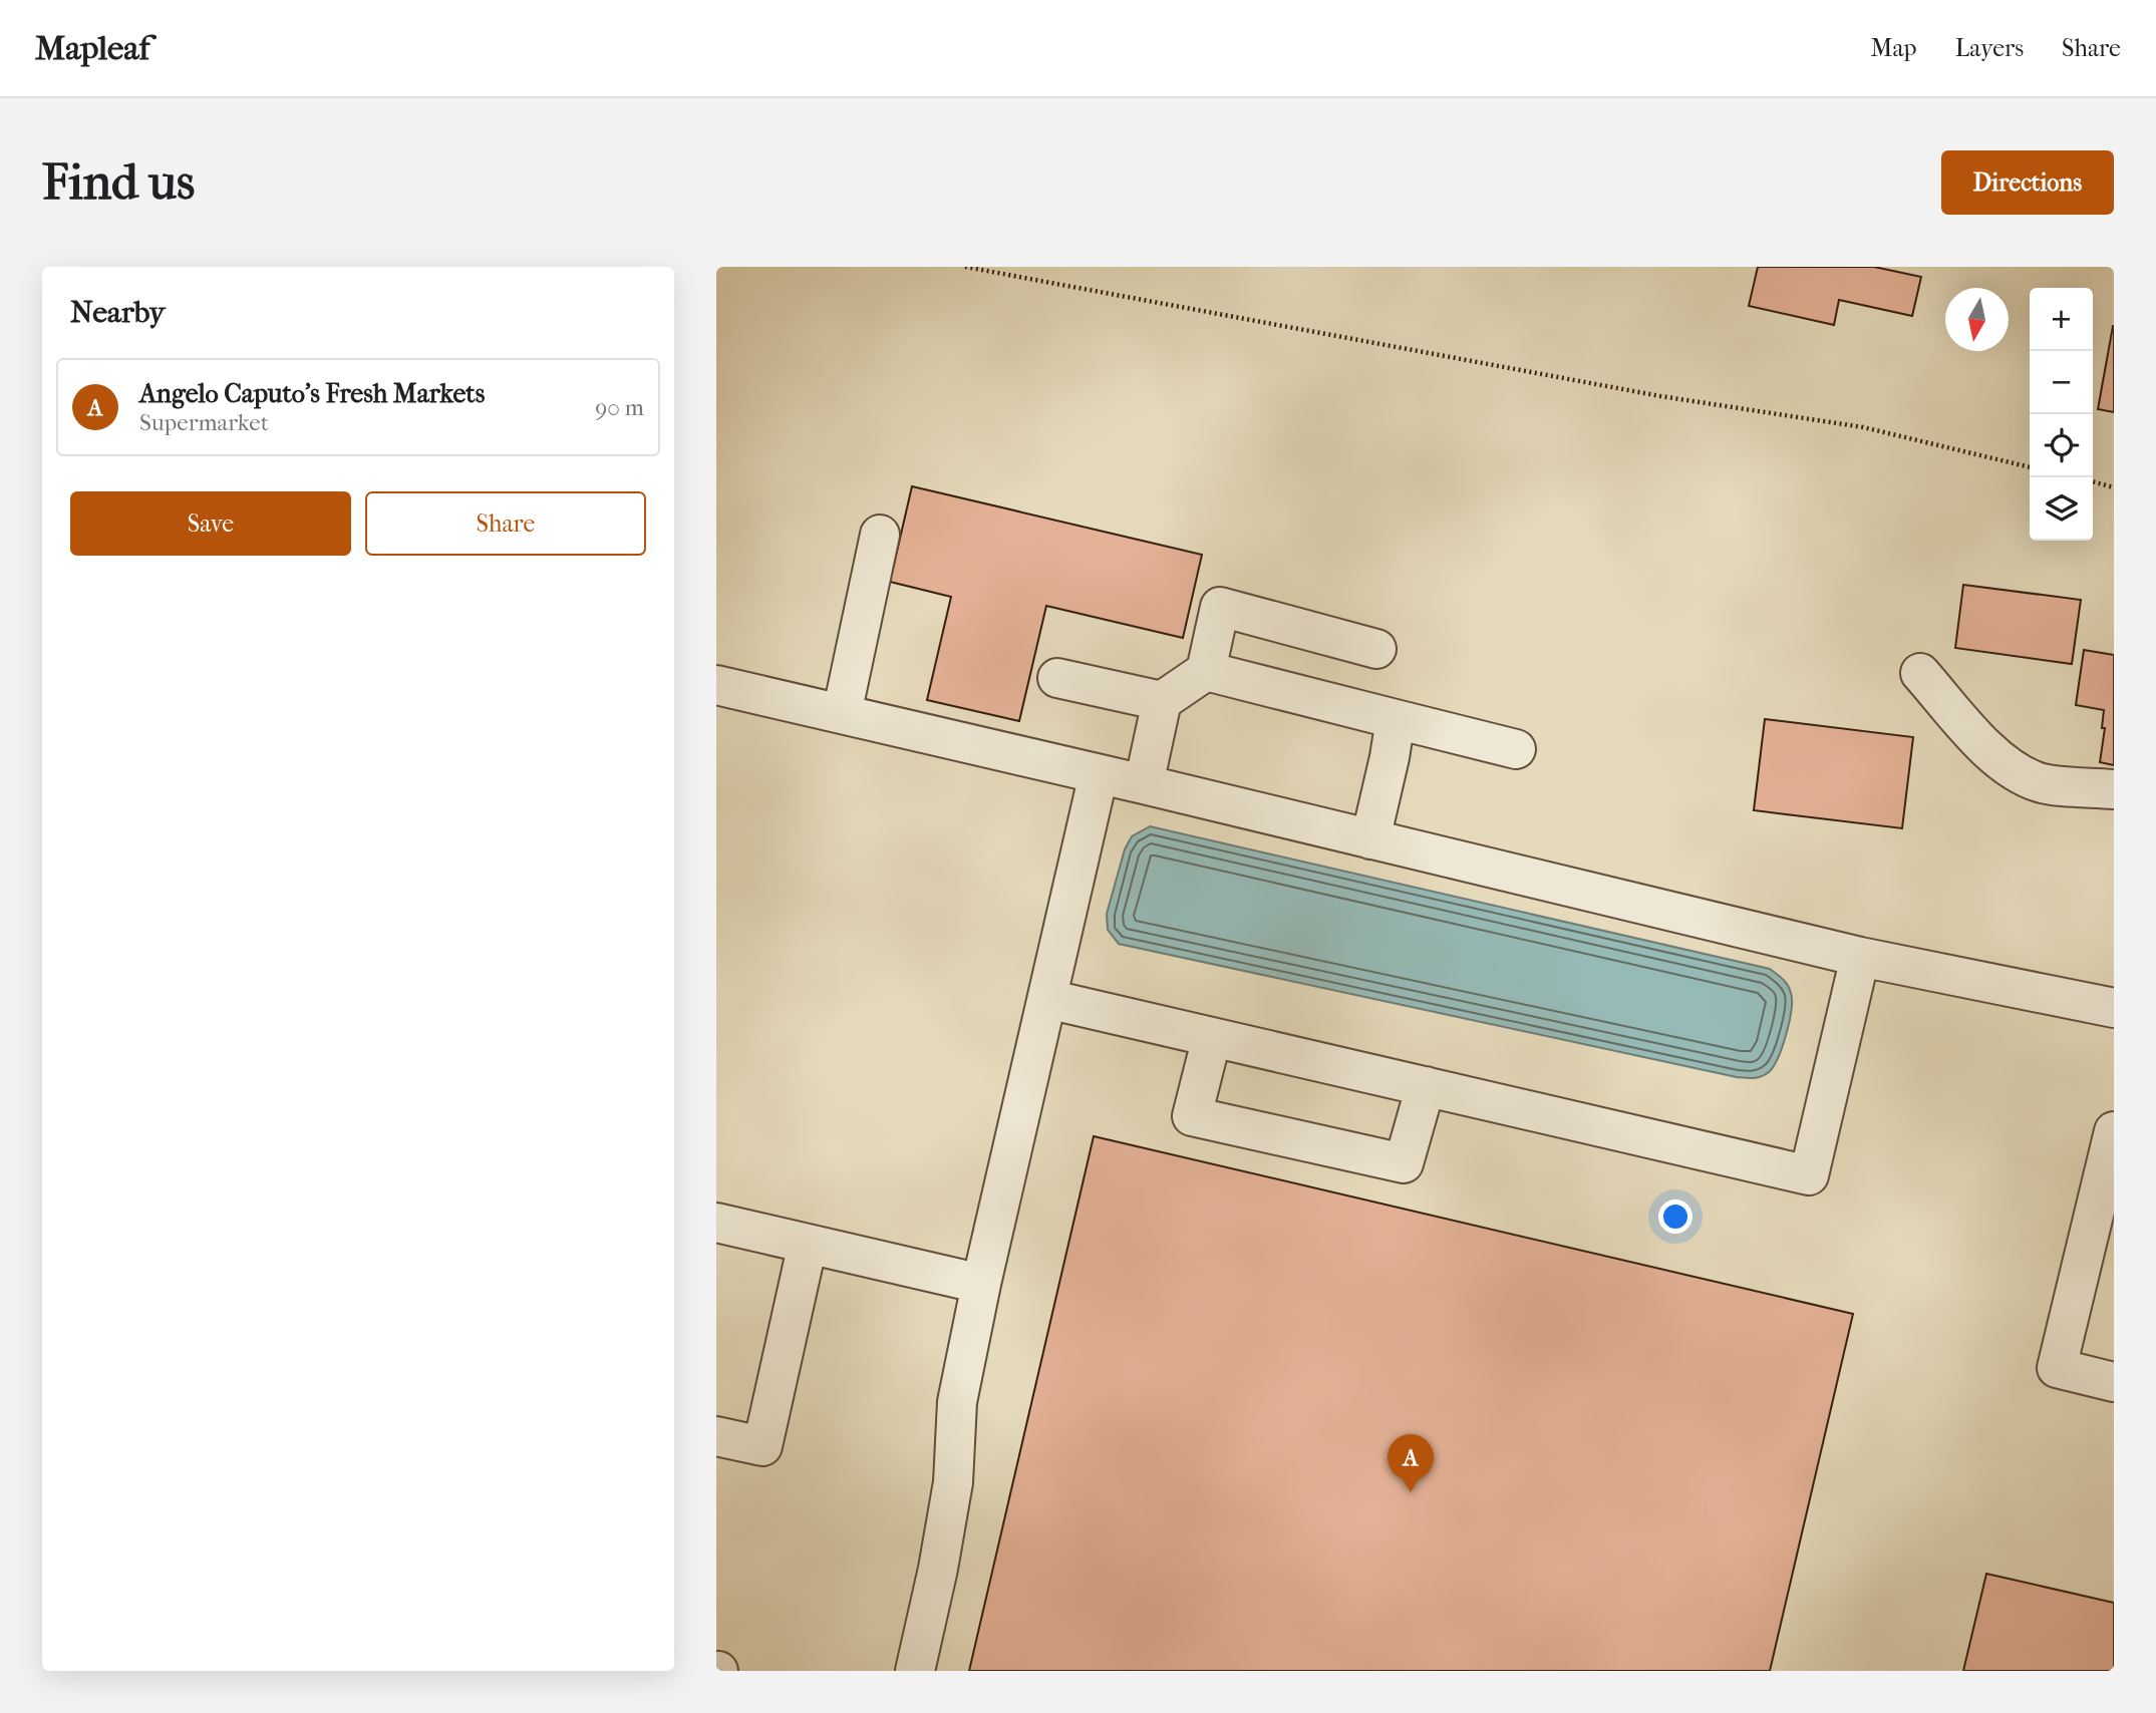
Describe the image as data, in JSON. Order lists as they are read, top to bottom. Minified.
{"north":"bottom","page":{"header":"Mapleaf","nav":["Map","Layers","Share"],"buttons":["Directions",["Save","Share"]],"title":"Find us","heading":"Nearby","map_buttons":["+","−"],"list":[{"mark":"A","name":"Angelo Caputo's Fresh Markets","note":"Supermarket","value":"90 m"}],"pins":"A"}}
